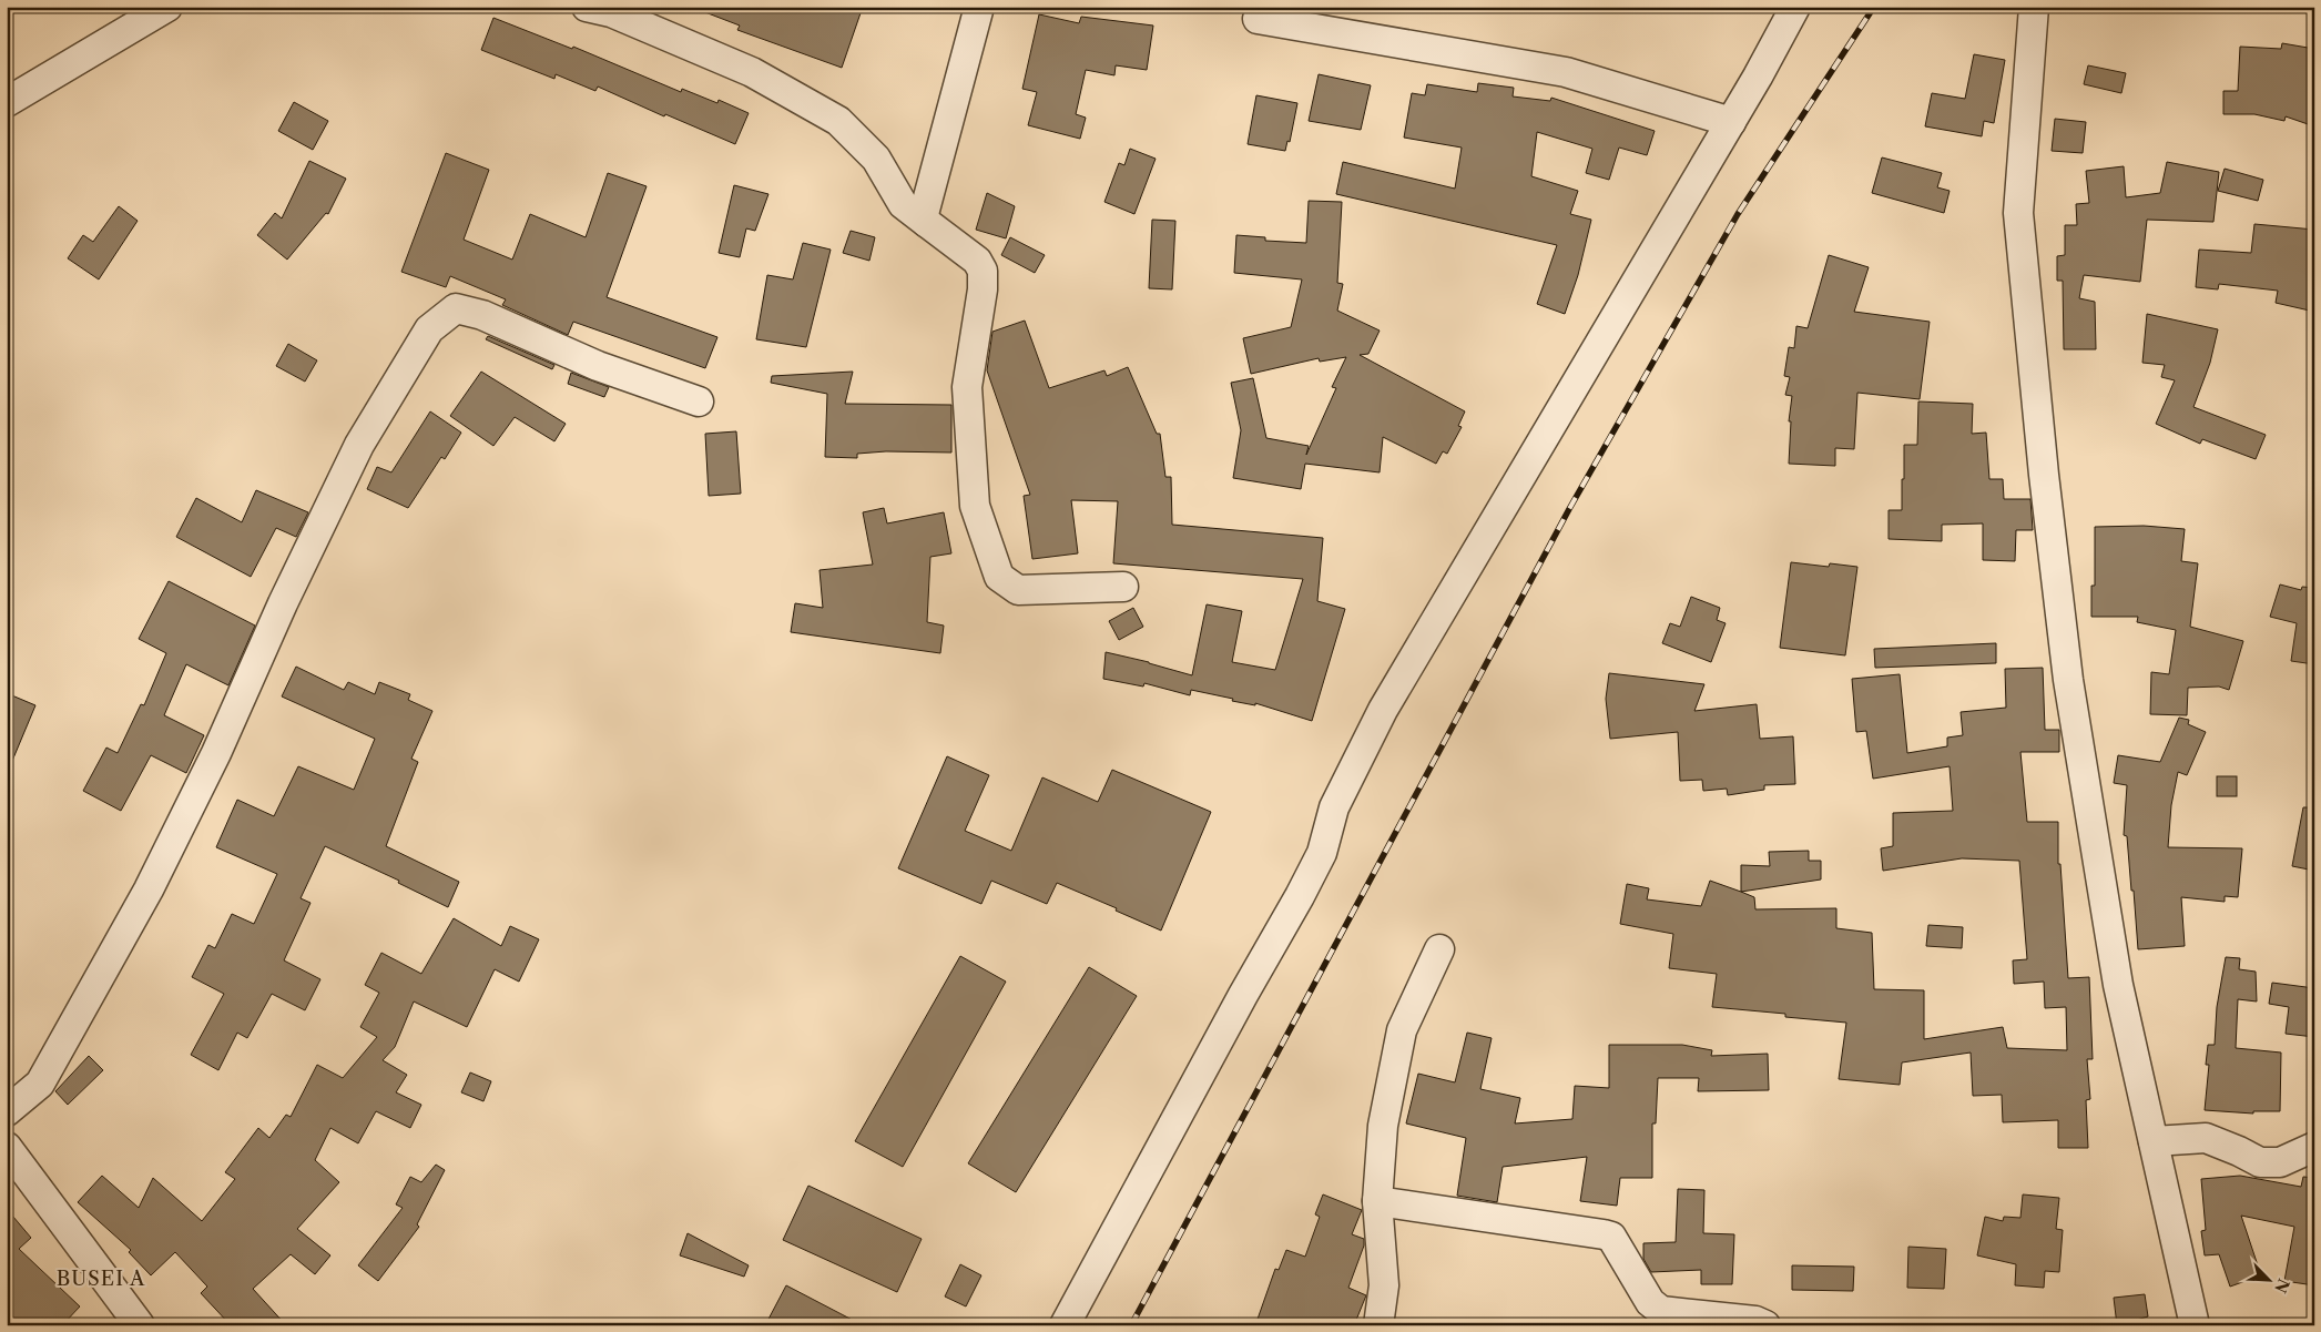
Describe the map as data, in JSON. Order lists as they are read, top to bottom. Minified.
{"districts":["BUSEI A"],"north":"bottom right"}
